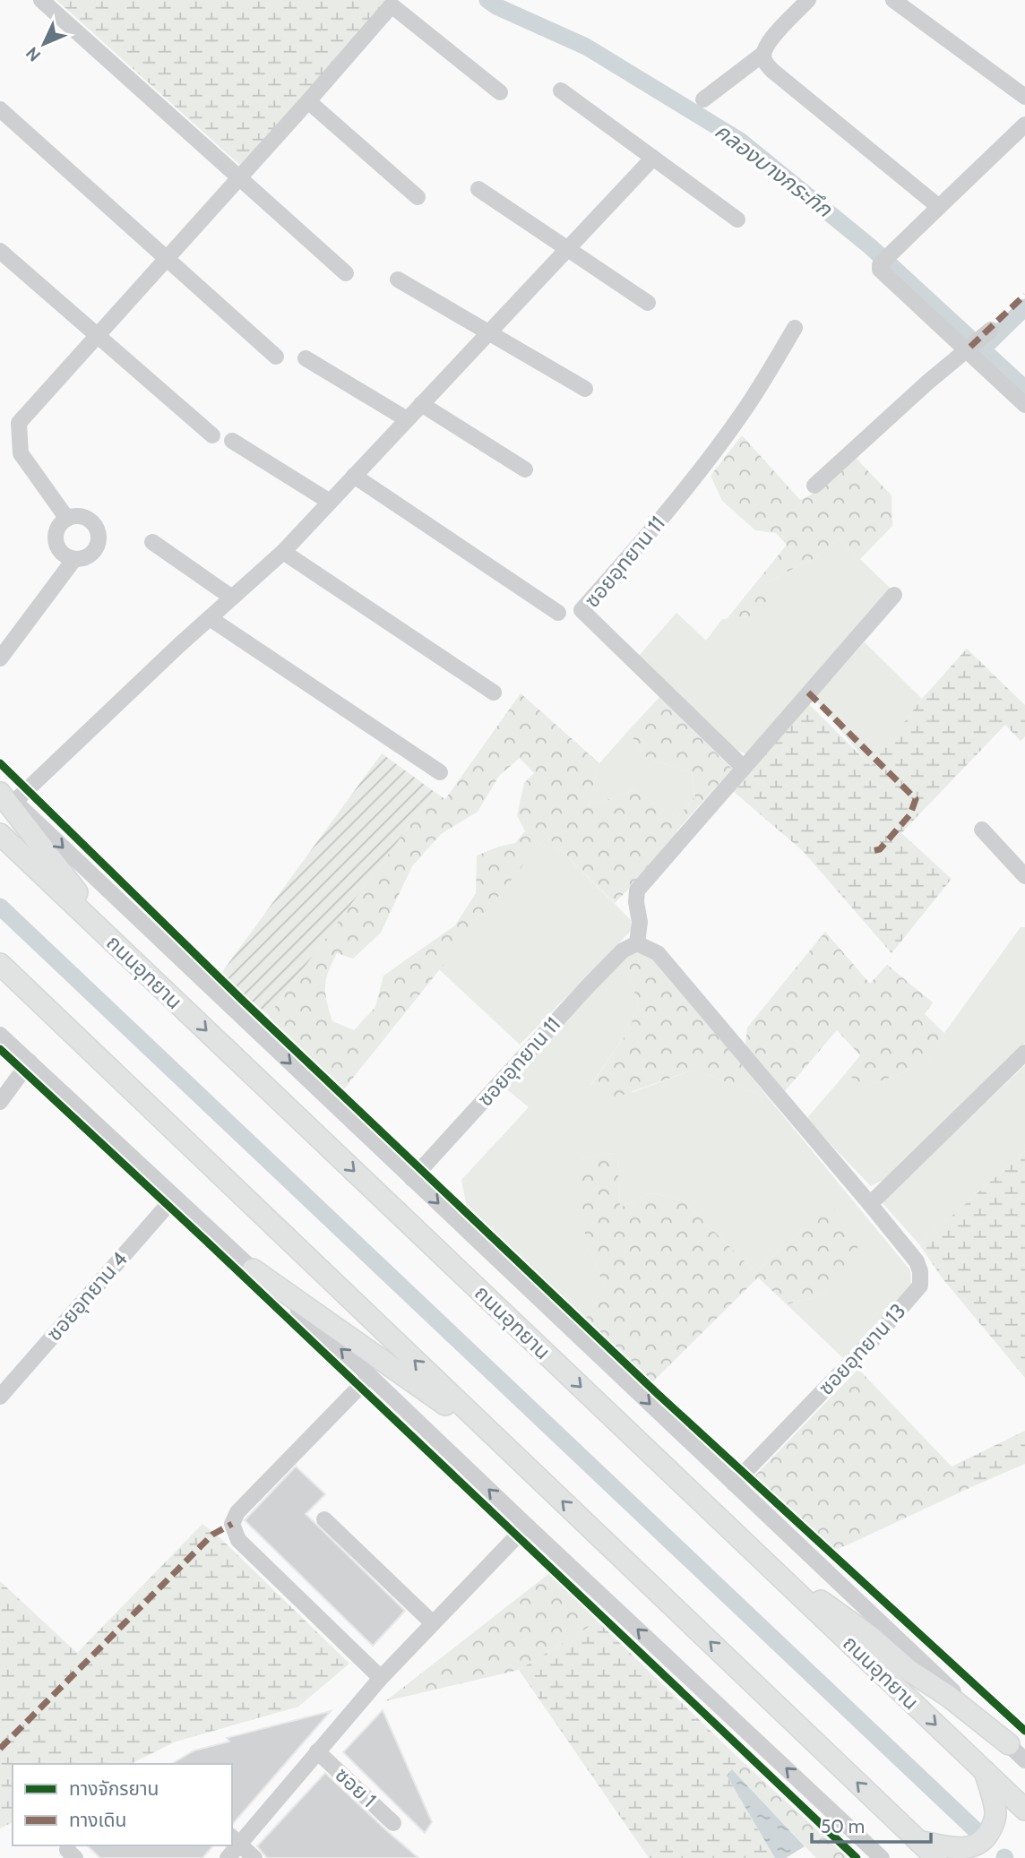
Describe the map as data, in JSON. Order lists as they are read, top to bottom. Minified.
{"streets":{"main road":["ถนนอุทยาน"],"street":["ซอยอุทยาน 11","ซอยอุทยาน 4","ซอยอุทยาน 13","ซอย 1"]},"crossings":[["ซอยอุทยาน 11","ถนนอุทยาน"],["ซอยอุทยาน 11","ซอยอุทยาน 13"],["ถนนอุทยาน","ซอยอุทยาน 13"]],"water":["คลองบางกระทึก"],"legend":["ทางจักรยาน","ทางเดิน"],"scale_bar":"50 m","north":"bottom left"}
